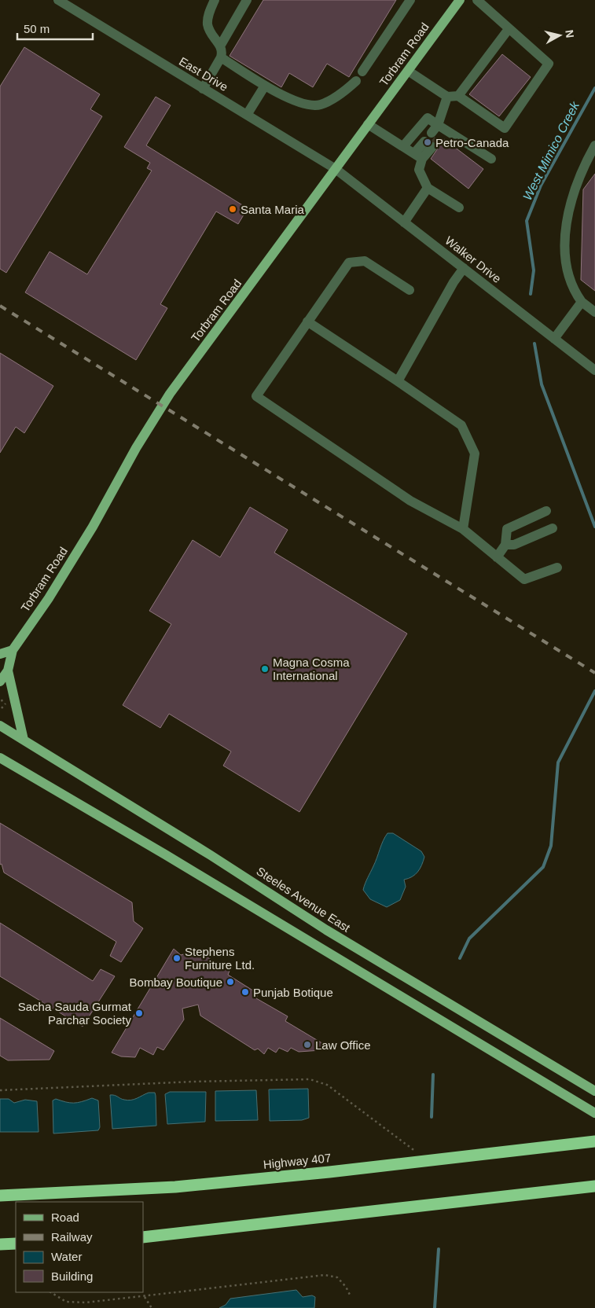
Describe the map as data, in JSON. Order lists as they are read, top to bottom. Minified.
{"streets":{"highway":["Highway 407"],"main road":["Torbram Road","Steeles Avenue East"],"street":["East Drive","Walker Drive"]},"crossings":[["Torbram Road","East Drive"],["Torbram Road","Walker Drive"],["East Drive","Walker Drive"]],"water":["West Mimico Creek"],"places":["Petro-Canada","Santa Maria","Magna Cosma International","Stephens Furniture Ltd.","Bombay Boutique","Punjab Botique","Sacha Sauda Gurmat Parchar Society","Law Office"],"legend":["Road","Railway","Water","Building"],"scale_bar":"50 m","north":"right"}
